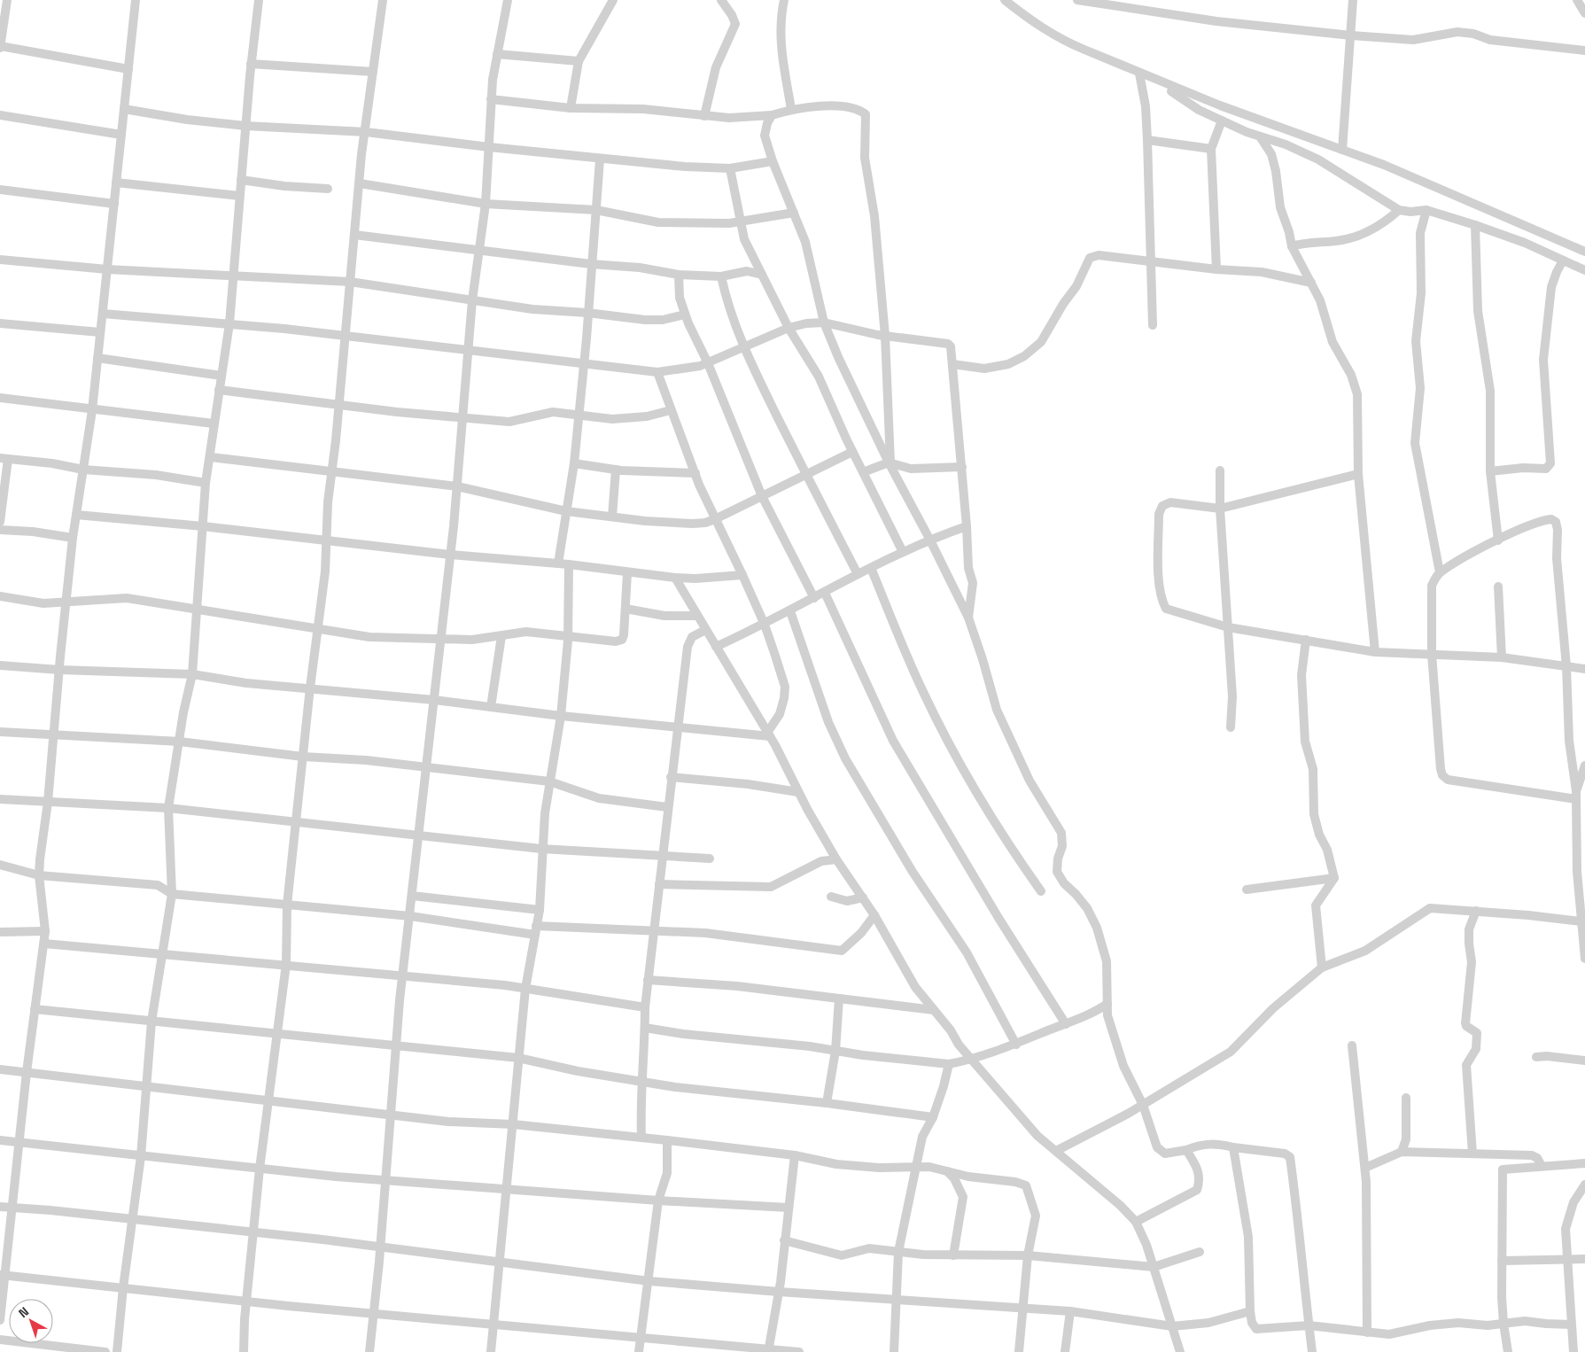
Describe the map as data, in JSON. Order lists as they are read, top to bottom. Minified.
{"north":"top left"}
